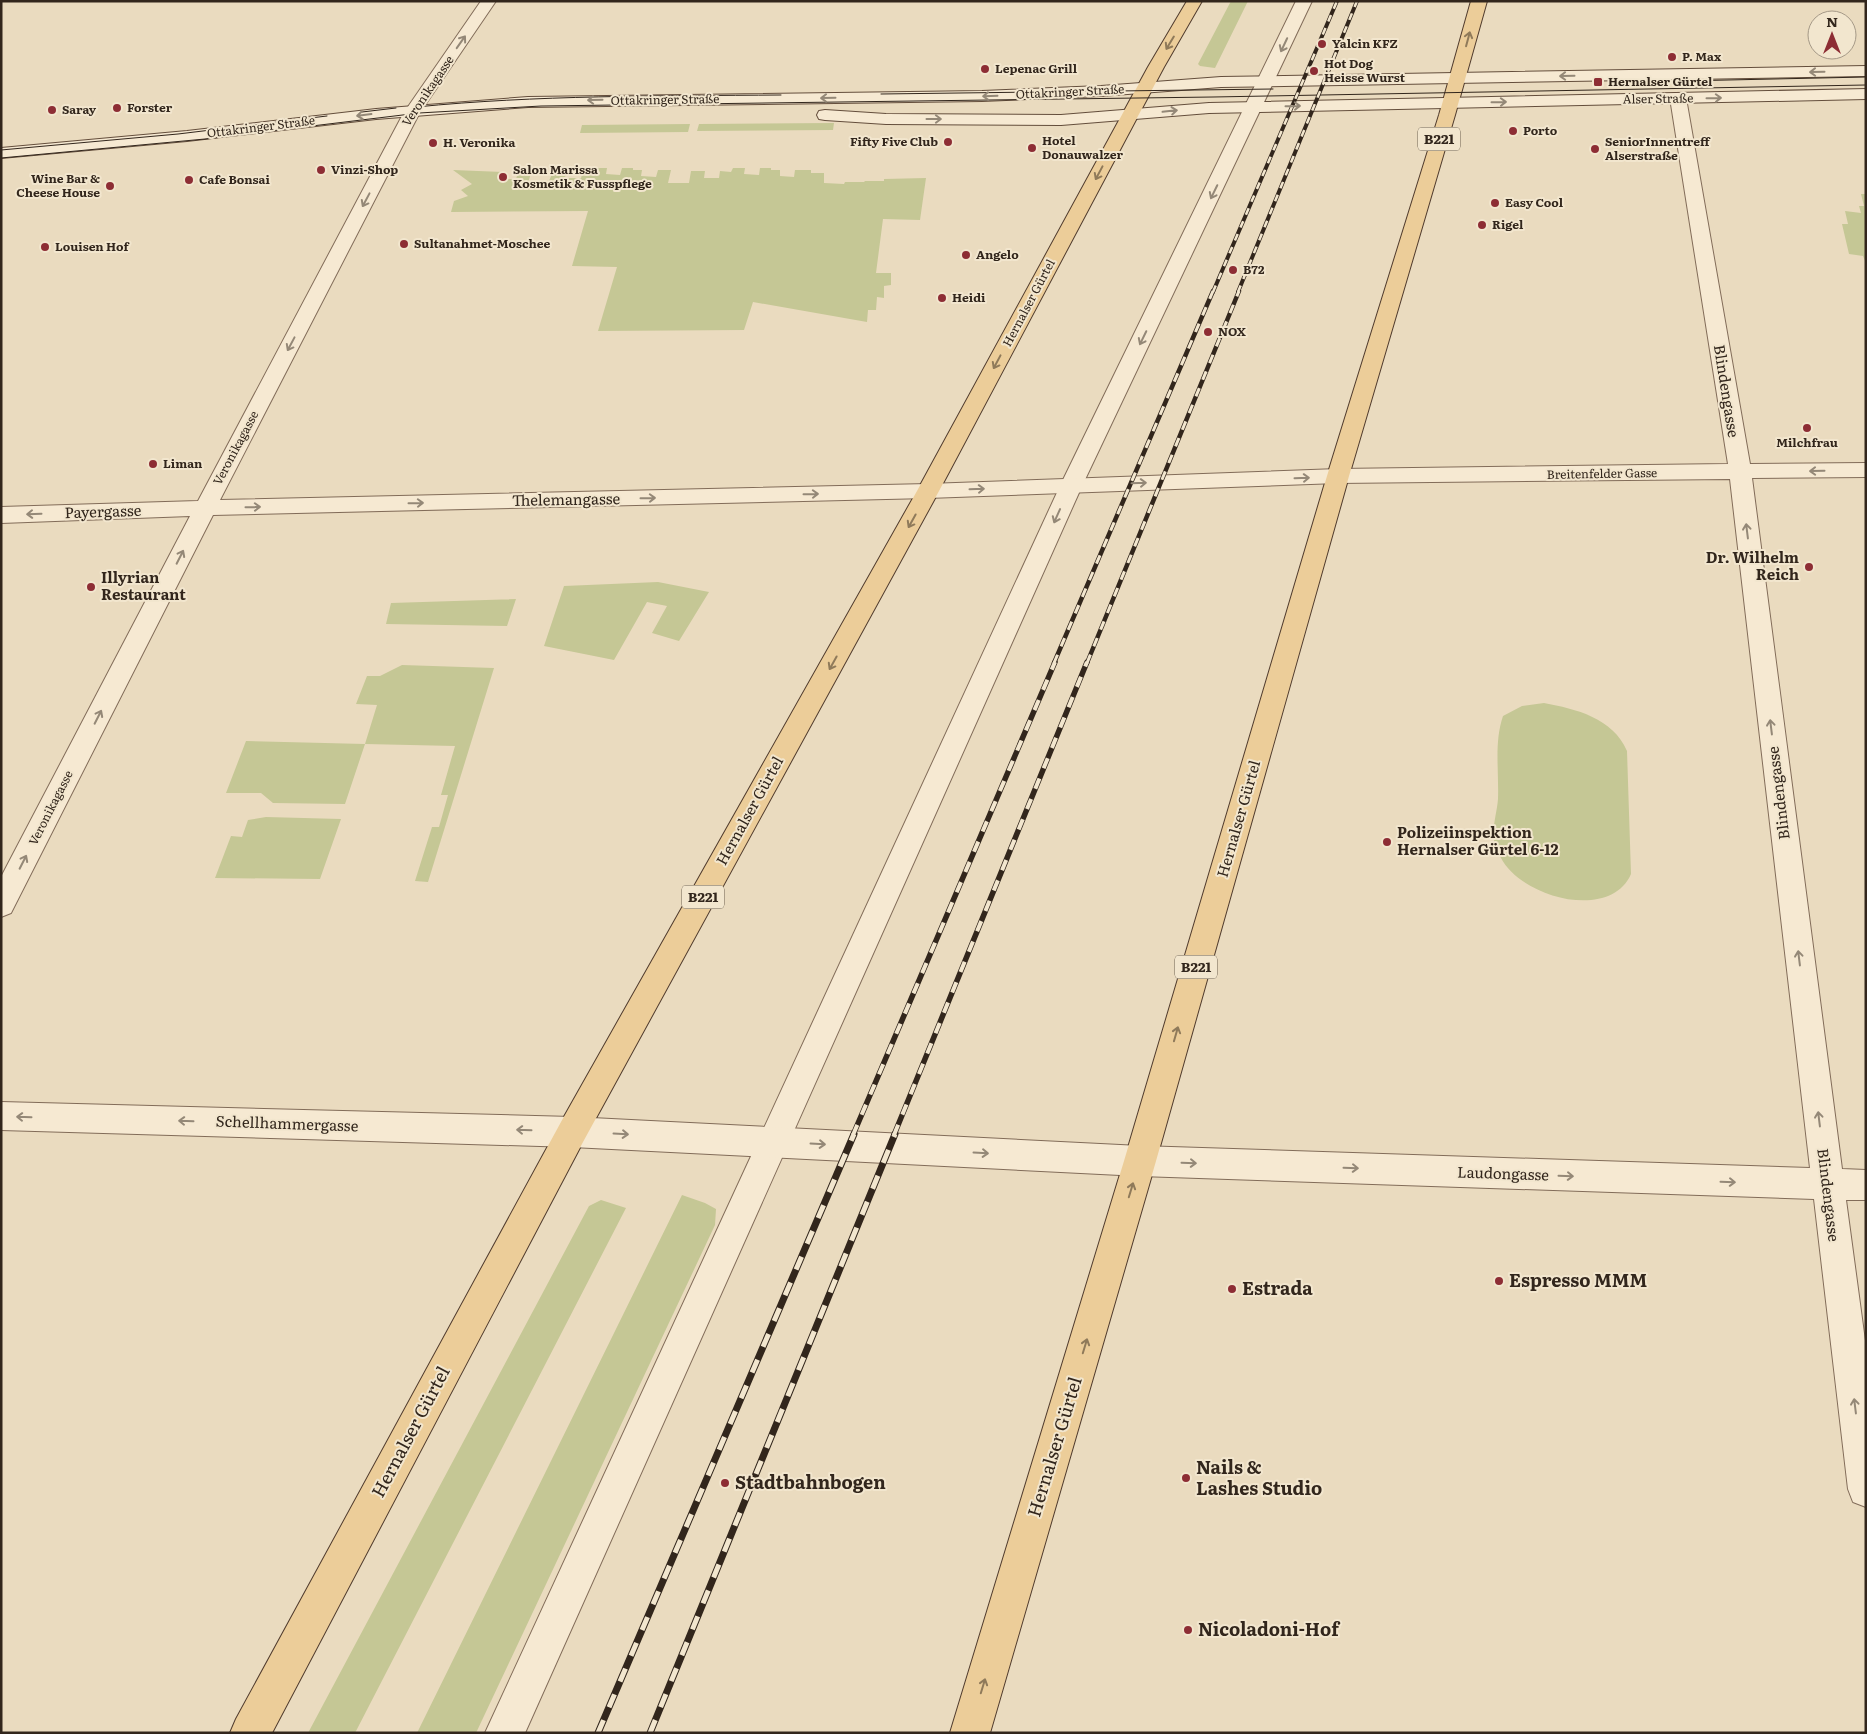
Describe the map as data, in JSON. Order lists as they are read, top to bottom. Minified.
{"streets":{"main road":["B221","Hernalser Gürtel"],"street":["Veronikagasse","Ottakringer Straße","Alser Straße","Blindengasse","Breitenfelder Gasse","Thelemangasse","Payergasse","Schellhammergasse","Laudongasse"]},"crossings":[["Veronikagasse","Ottakringer Straße"],["Veronikagasse","Thelemangasse"],["Veronikagasse","Payergasse"],["Ottakringer Straße","Hernalser Gürtel"],["Alser Straße","Hernalser Gürtel"],["Alser Straße","Blindengasse"],["Hernalser Gürtel","Breitenfelder Gasse"],["Hernalser Gürtel","Thelemangasse"],["Hernalser Gürtel","Schellhammergasse"],["Hernalser Gürtel","Laudongasse"],["Blindengasse","Breitenfelder Gasse"],["Blindengasse","Laudongasse"],["Thelemangasse","Payergasse"]],"one_way":["Blindengasse","Thelemangasse","Payergasse","Schellhammergasse","Laudongasse"],"places":{"other":["Yalcin KFZ","P. Max","Lepenac Grill","Hot Dog Heisse Wurst","Forster","Saray","Porto","Fifty Five Club","H. Veronika","Hotel Donauwalzer","SeniorInnentreff Alserstraße","Vinzi-Shop","Salon Marissa Kosmetik & Fusspflege","Cafe Bonsai","Wine Bar & Cheese House","Easy Cool","Rigel","Sultanahmet-Moschee","Louisen Hof","Angelo","B72","Heidi","NOX","Milchfrau","Liman","Dr. Wilhelm Reich","Illyrian Restaurant","Polizeiinspektion Hernalser Gürtel 6-12","Espresso MMM","Estrada","Nails & Lashes Studio","Stadtbahnbogen","Nicoladoni-Hof"],"transit":["Hernalser Gürtel"]},"north":"top"}
